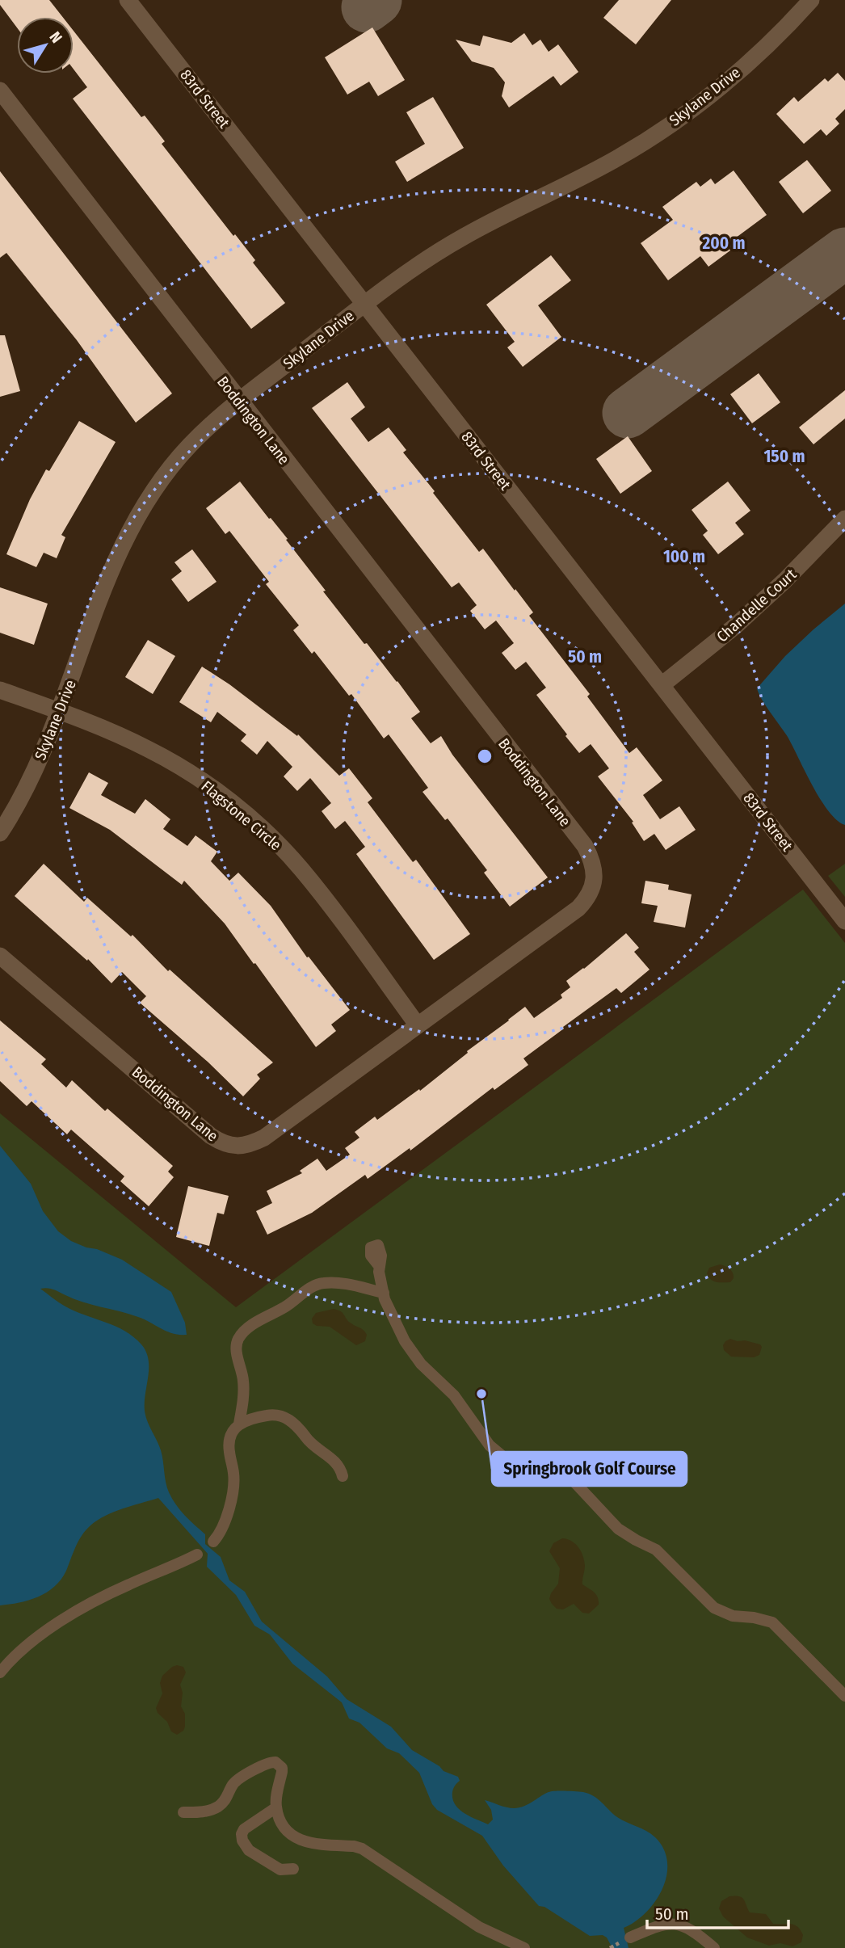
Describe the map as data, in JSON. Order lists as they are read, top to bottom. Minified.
{"streets":{"street":["Skylane Drive","83rd Street","Boddington Lane","Chandelle Court","Flagstone Circle"]},"crossings":[["Skylane Drive","83rd Street"],["Skylane Drive","Boddington Lane"],["Skylane Drive","Flagstone Circle"],["83rd Street","Chandelle Court"],["Boddington Lane","Flagstone Circle"]],"places":["Springbrook Golf Course"],"scale_bar":"50 m","north":"top right","rings":["200 m","150 m","100 m","50 m"]}
